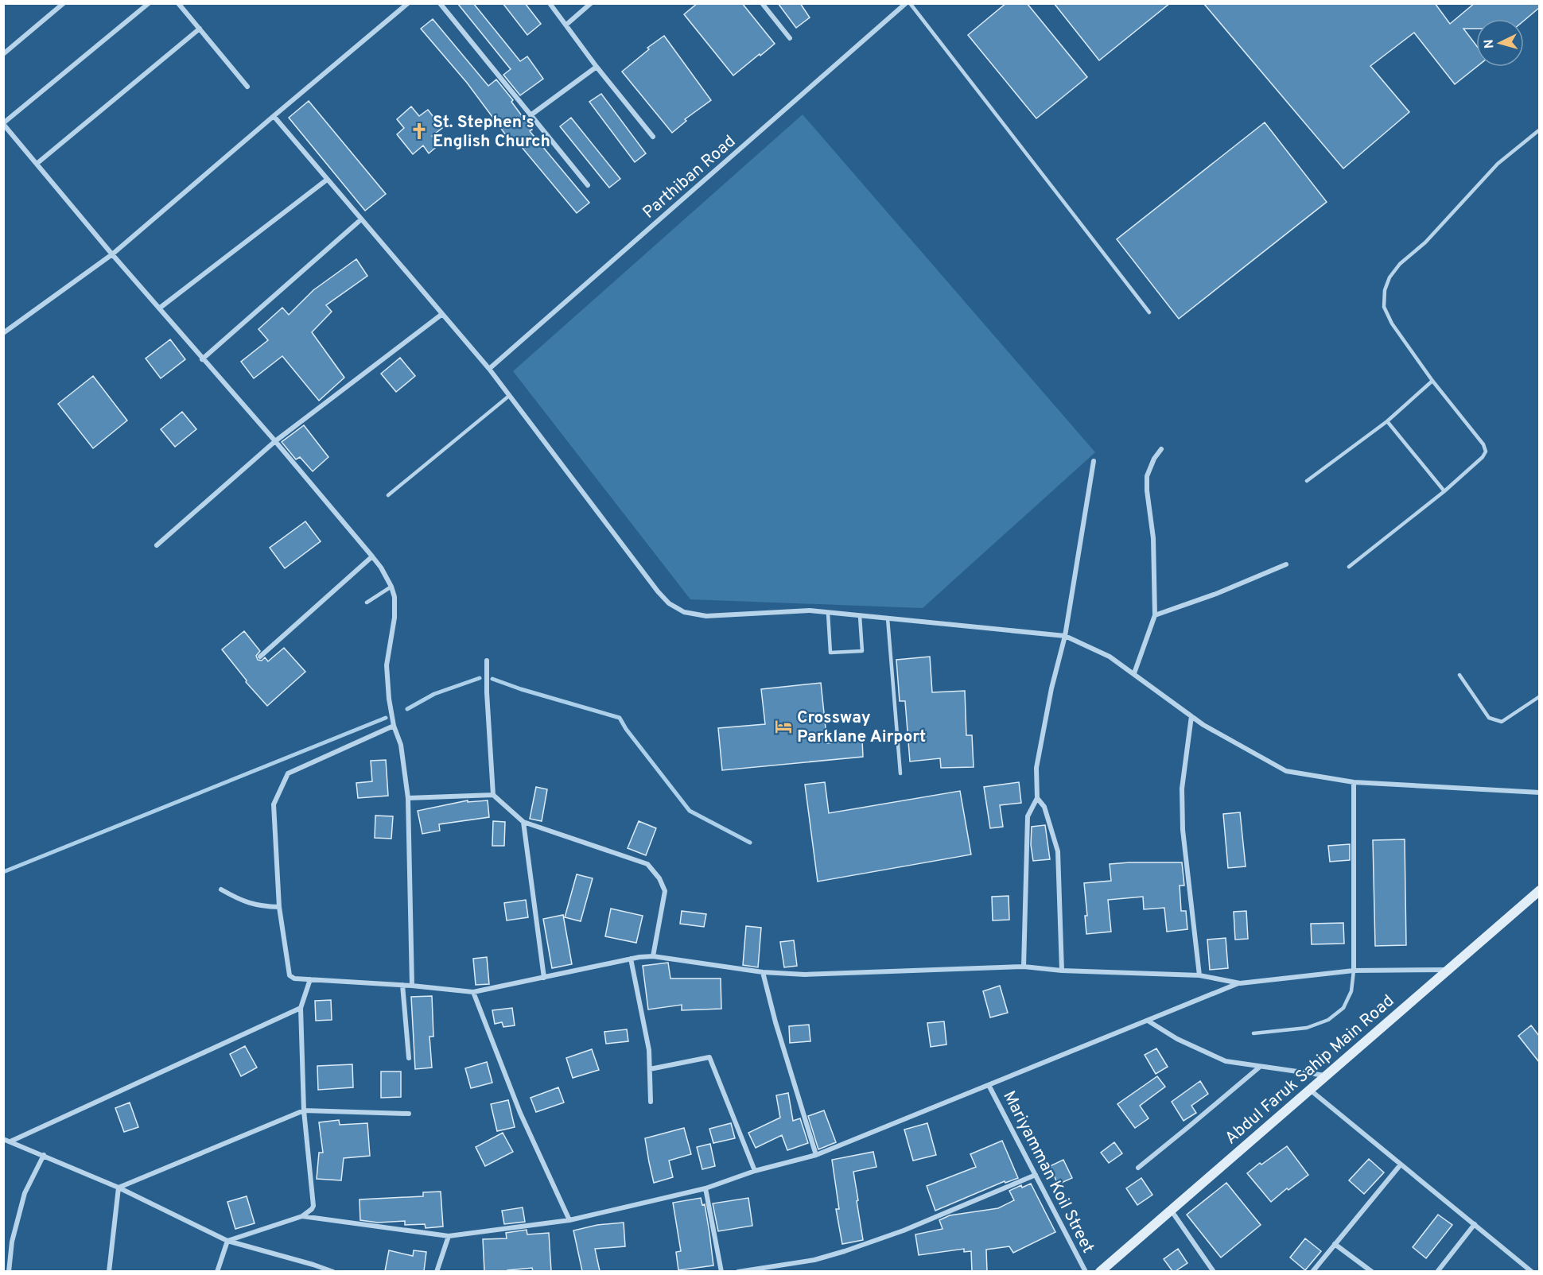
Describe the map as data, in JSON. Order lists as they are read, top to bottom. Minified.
{"streets":{"street":["Parthiban Road","Abdul Faruk Sahip Main Road","Mariyamman Koil Street"]},"places":{"church":["St. Stephen's English Church"],"hotel":["Crossway Parklane Airport"]},"north":"left"}
